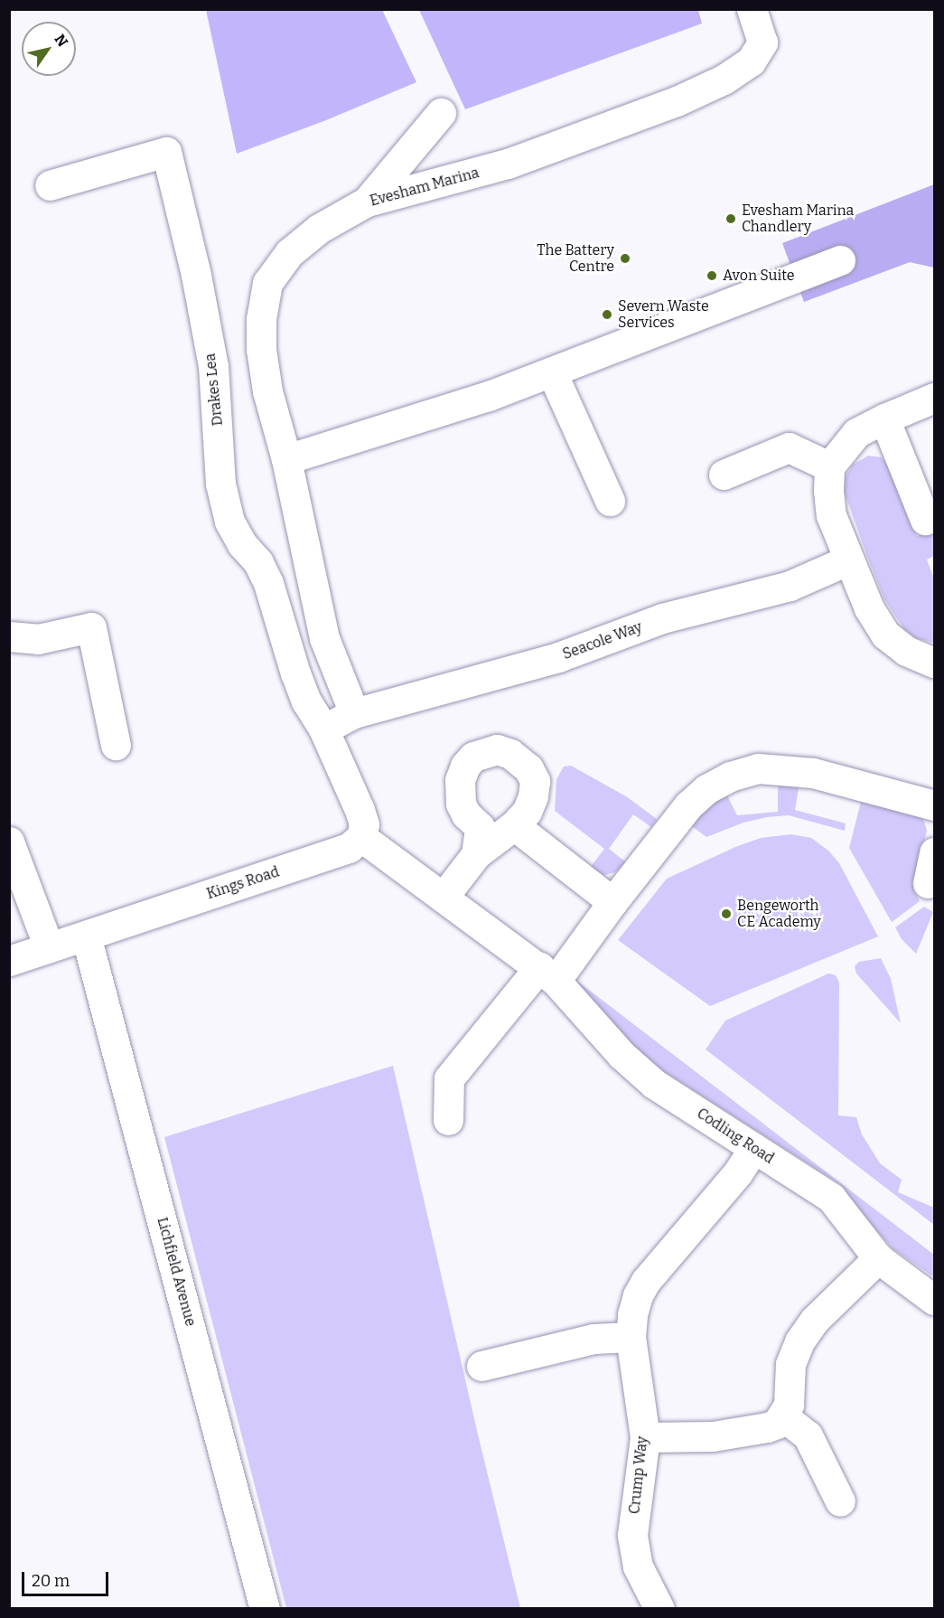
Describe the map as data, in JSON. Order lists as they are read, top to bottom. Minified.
{"streets":{"street":["Evesham Marina","Drakes Lea","Seacole Way","Kings Road","Codling Road","Lichfield Avenue","Crump Way"]},"crossings":[["Evesham Marina","Seacole Way"],["Kings Road","Codling Road"],["Kings Road","Lichfield Avenue"],["Codling Road","Crump Way"]],"places":["Evesham Marina Chandlery","The Battery Centre","Avon Suite","Severn Waste Services","Bengeworth CE Academy"],"scale_bar":"20 m","north":"top right"}
